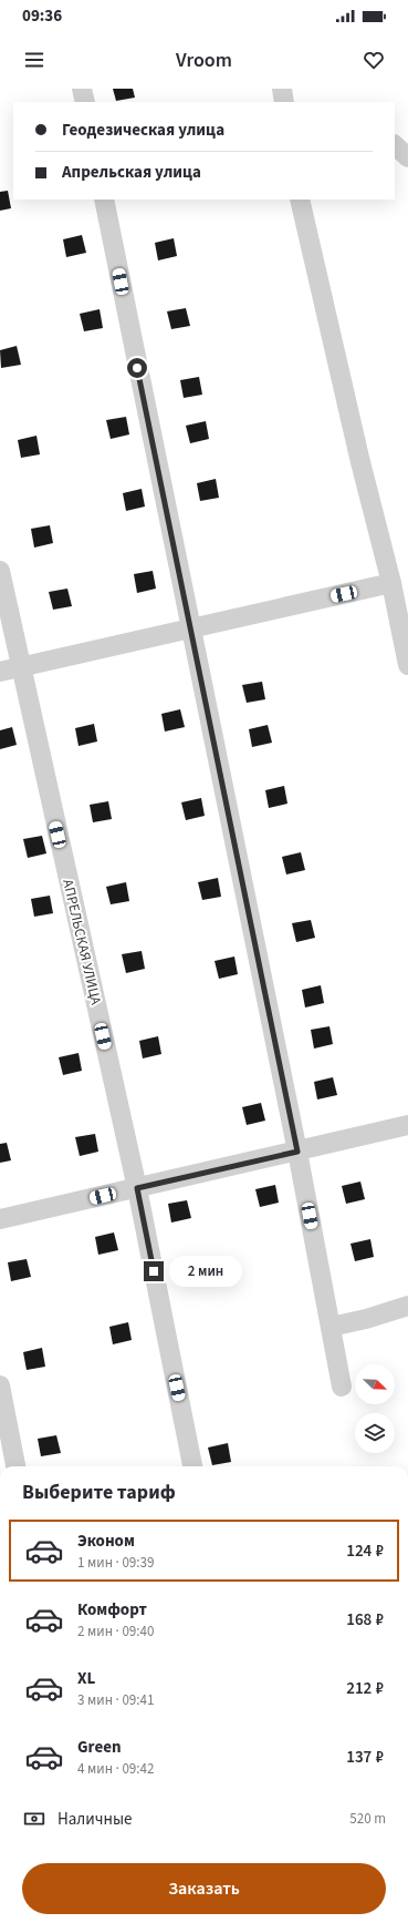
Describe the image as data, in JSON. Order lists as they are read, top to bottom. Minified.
{"streets":{"street":["АПРЕЛЬСКАЯ УЛИЦА"]},"north":"bottom right","page":{"status":"09:36","header":"Vroom","banner":["Геодезическая улица","Апрельская улица"],"bubble":"2 мин","heading":"Выберите тариф","list":[{"name":"Эконом","note":"1 мин · 09:39","value":"124 ₽"},{"name":"Комфорт","note":"2 мин · 09:40","value":"168 ₽"},{"name":"XL","note":"3 мин · 09:41","value":"212 ₽"},{"name":"Green","note":"4 мин · 09:42","value":"137 ₽"}],"pay":["Наличные","520 m"],"buttons":"Заказать"}}
